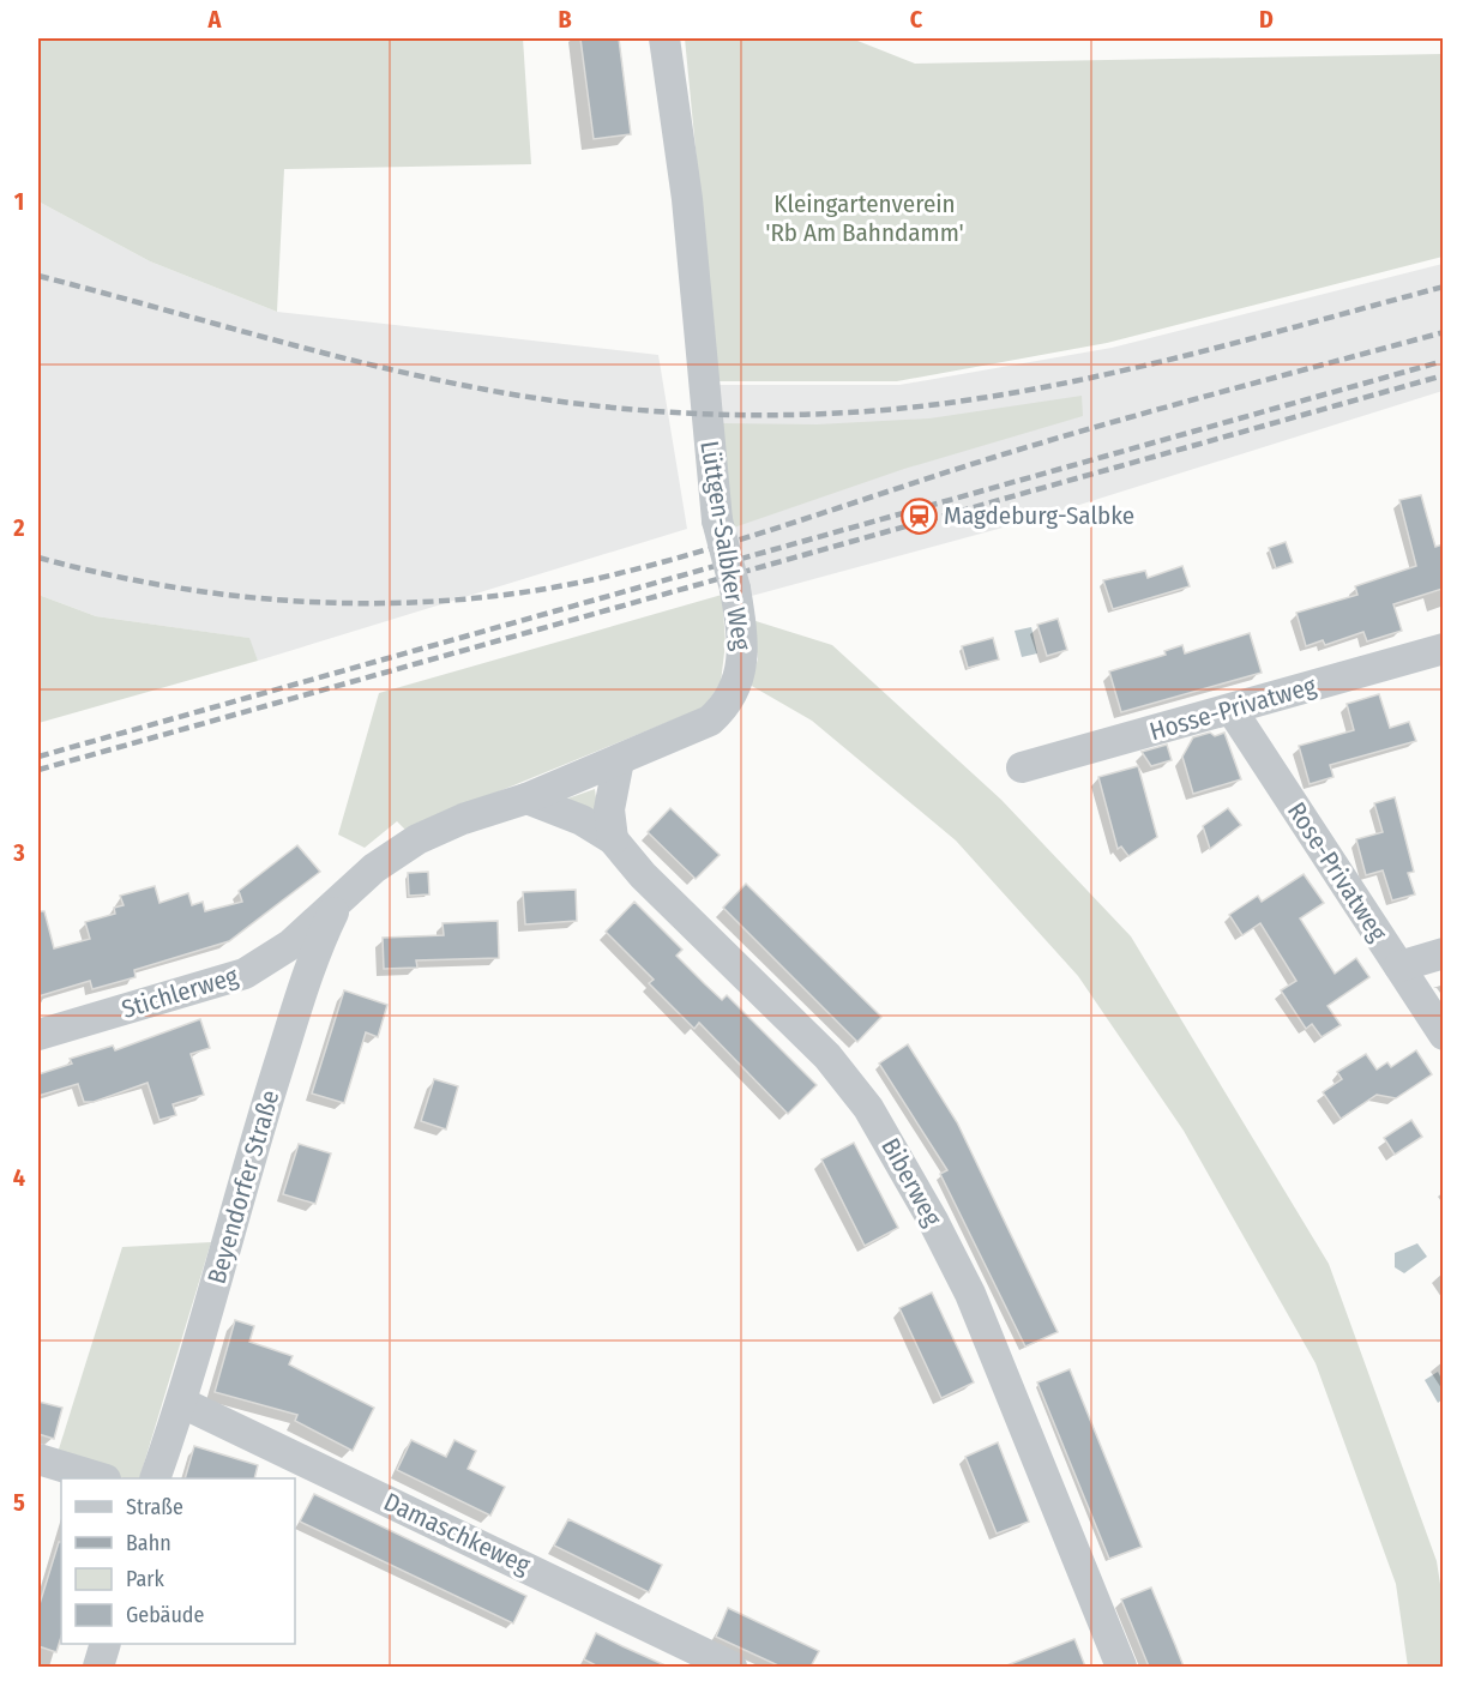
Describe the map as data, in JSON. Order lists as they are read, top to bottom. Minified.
{"streets":{"street":["Lüttgen-Salbker Weg","Hosse-Privatweg","Rose-Privatweg","Stichlerweg","Biberweg","Beyendorfer Straße","Damaschkeweg"]},"crossings":[["Lüttgen-Salbker Weg","Stichlerweg"],["Lüttgen-Salbker Weg","Biberweg"],["Lüttgen-Salbker Weg","Beyendorfer Straße"],["Hosse-Privatweg","Rose-Privatweg"],["Stichlerweg","Beyendorfer Straße"],["Beyendorfer Straße","Damaschkeweg"]],"parks":["Kleingartenverein 'Rb Am Bahndamm'"],"places":{"station":["Magdeburg-Salbke"]},"legend":["Straße","Bahn","Park","Gebäude"],"grid":{"columns":["A","B","C","D"],"rows":["1","2","3","4","5"]}}
